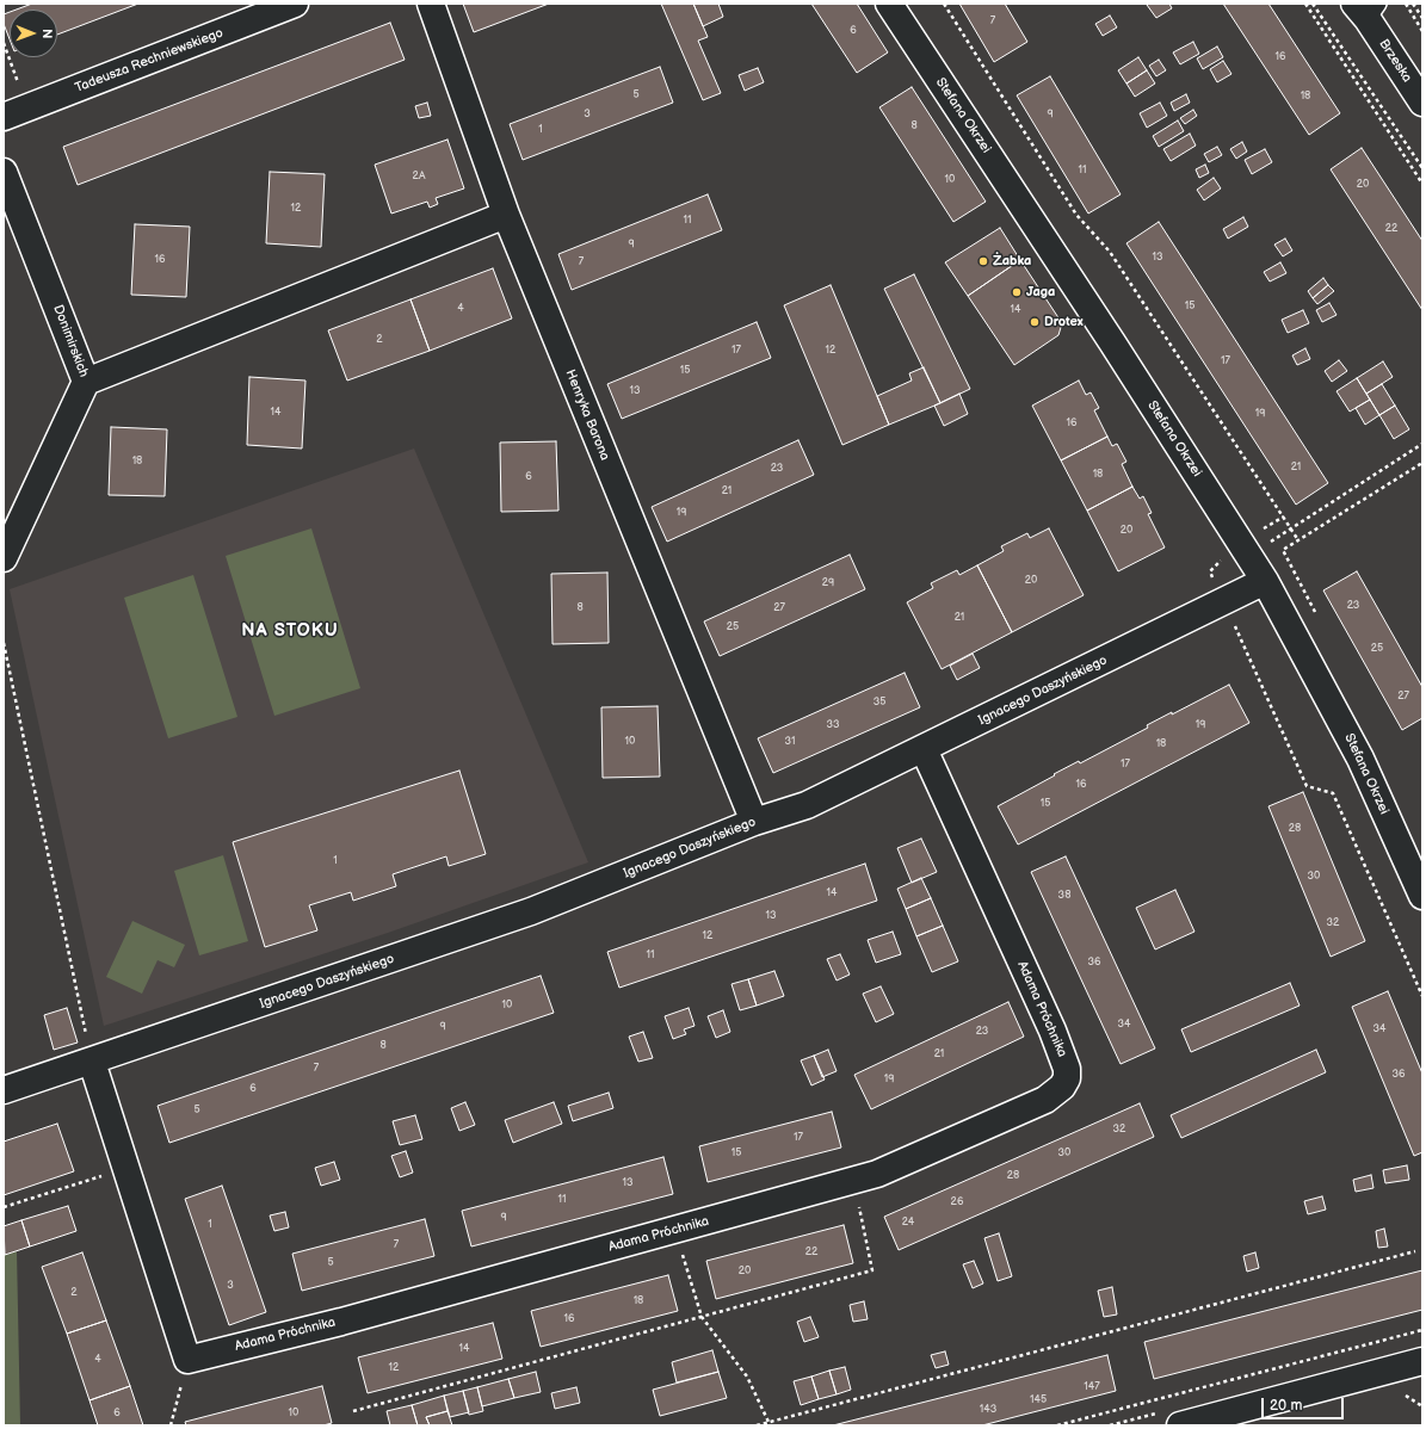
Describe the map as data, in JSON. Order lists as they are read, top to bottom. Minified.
{"streets":{"street":["Tadeusza Rechniewskiego","Brzeska","Stefana Okrzei","Donimirskich","Henryka Barona","Ignacego Daszyńskiego","Adama Próchnika"]},"crossings":[["Stefana Okrzei","Ignacego Daszyńskiego"],["Henryka Barona","Ignacego Daszyńskiego"],["Ignacego Daszyńskiego","Adama Próchnika"]],"districts":["NA STOKU"],"places":["Żabka","Jaga","Drotex"],"house_numbers":["7","6","16","5","18","3","9","8","1","11","2A","10","20","12","11","22","9","13","16","7","15","4","14","2","17","12","17","15","13","14","19","16","18","21","23","18","6","21","19","20","20","29","23","8","27","21","25","25","27","35","33","19","10","31","18","17","16","15","28","1","30","14","38","13","32","12","11","36","10","34","9","34","23","8","21","7","36","19","6","5","32","17","15","30","28","13","11","26","9","24","1","7","22","5","20","3","2","18","16","14","4","12","147","145","143","6","10"],"scale_bar":"20 m","north":"right"}
